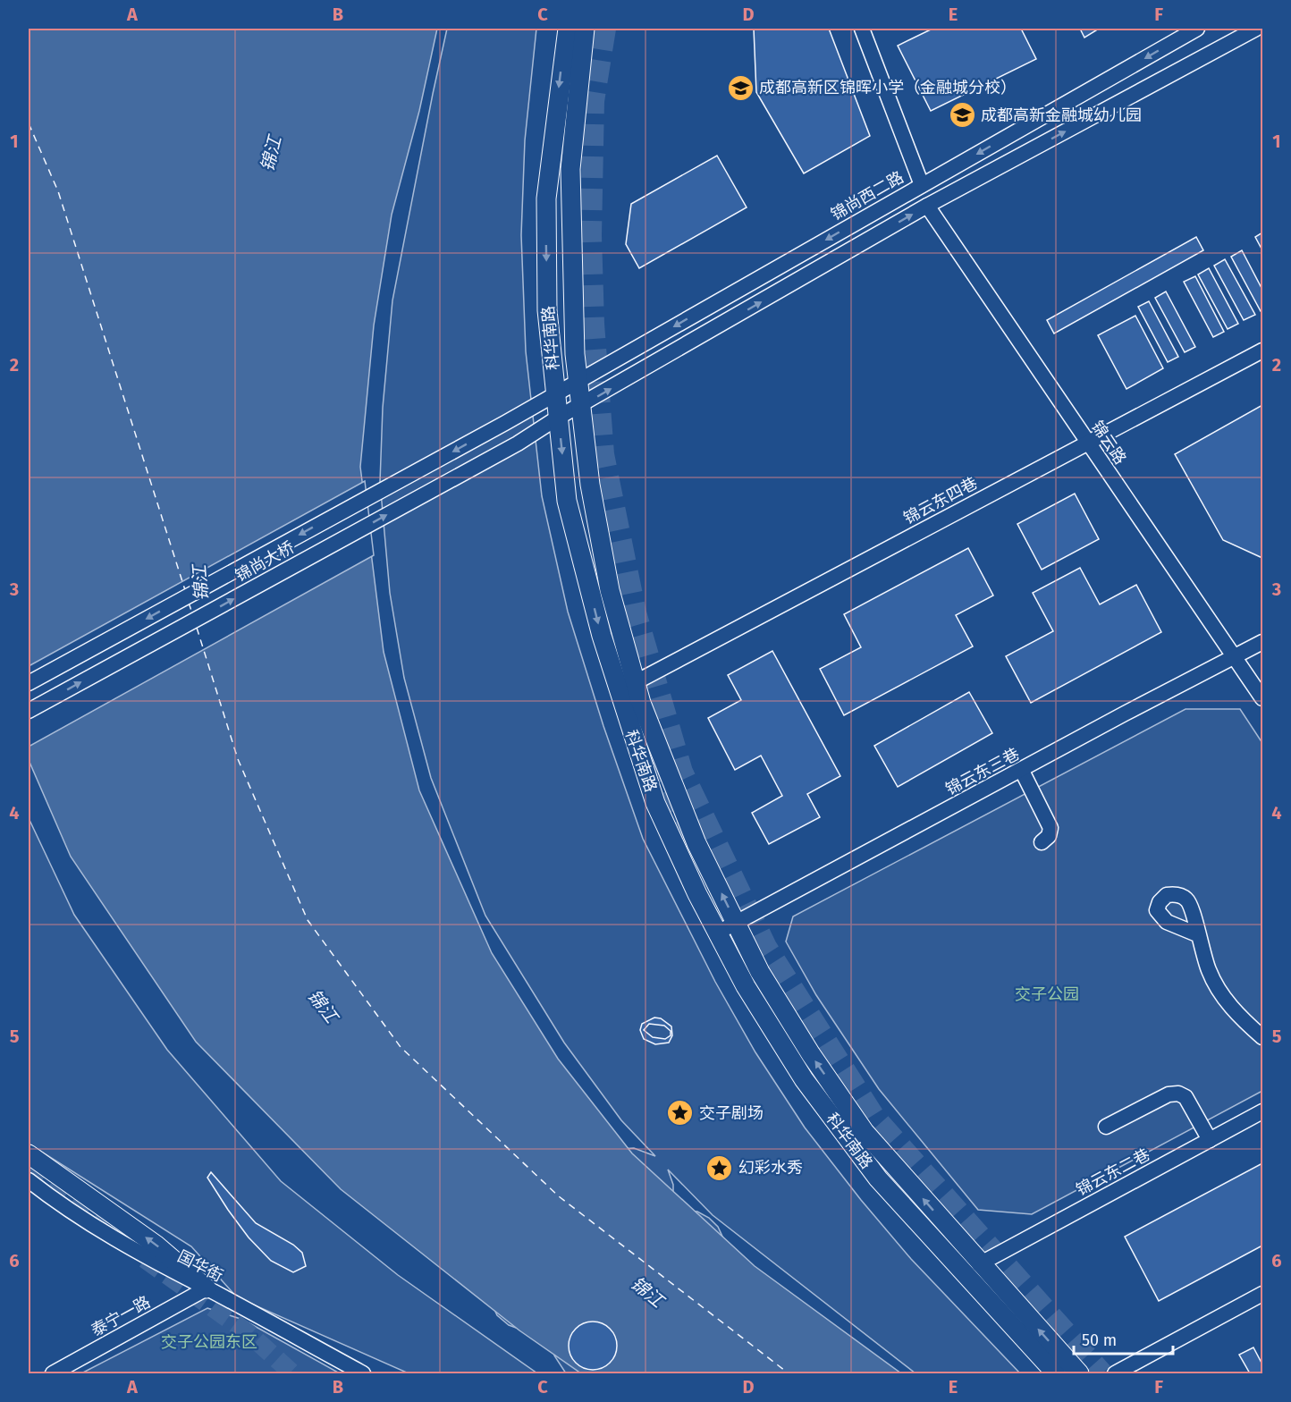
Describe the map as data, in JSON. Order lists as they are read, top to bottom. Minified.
{"streets":{"main road":["科华南路"],"street":["锦尚西二路","锦云路","锦云东四巷","锦尚大桥","锦云东三巷","锦云东二巷","国华街","泰宁一路"]},"crossings":[["锦尚西二路","科华南路"],["锦尚西二路","锦尚大桥"],["科华南路","锦云东四巷"],["科华南路","锦尚大桥"],["科华南路","锦云东三巷"],["科华南路","锦云东二巷"],["锦云路","锦云东四巷"],["锦云路","锦尚大桥"],["锦云路","锦云东三巷"],["国华街","泰宁一路"]],"one_way":["锦尚西二路"],"water":["锦江"],"parks":["交子公园","交子公园东区"],"places":{"school or university":["成都高新区锦晖小学（金融城分校）","成都高新金融城幼儿园"],"place":["交子剧场","幻彩水秀"]},"scale_bar":"50 m","grid":{"columns":["A","B","C","D","E","F"],"rows":["1","2","3","4","5","6"]}}
